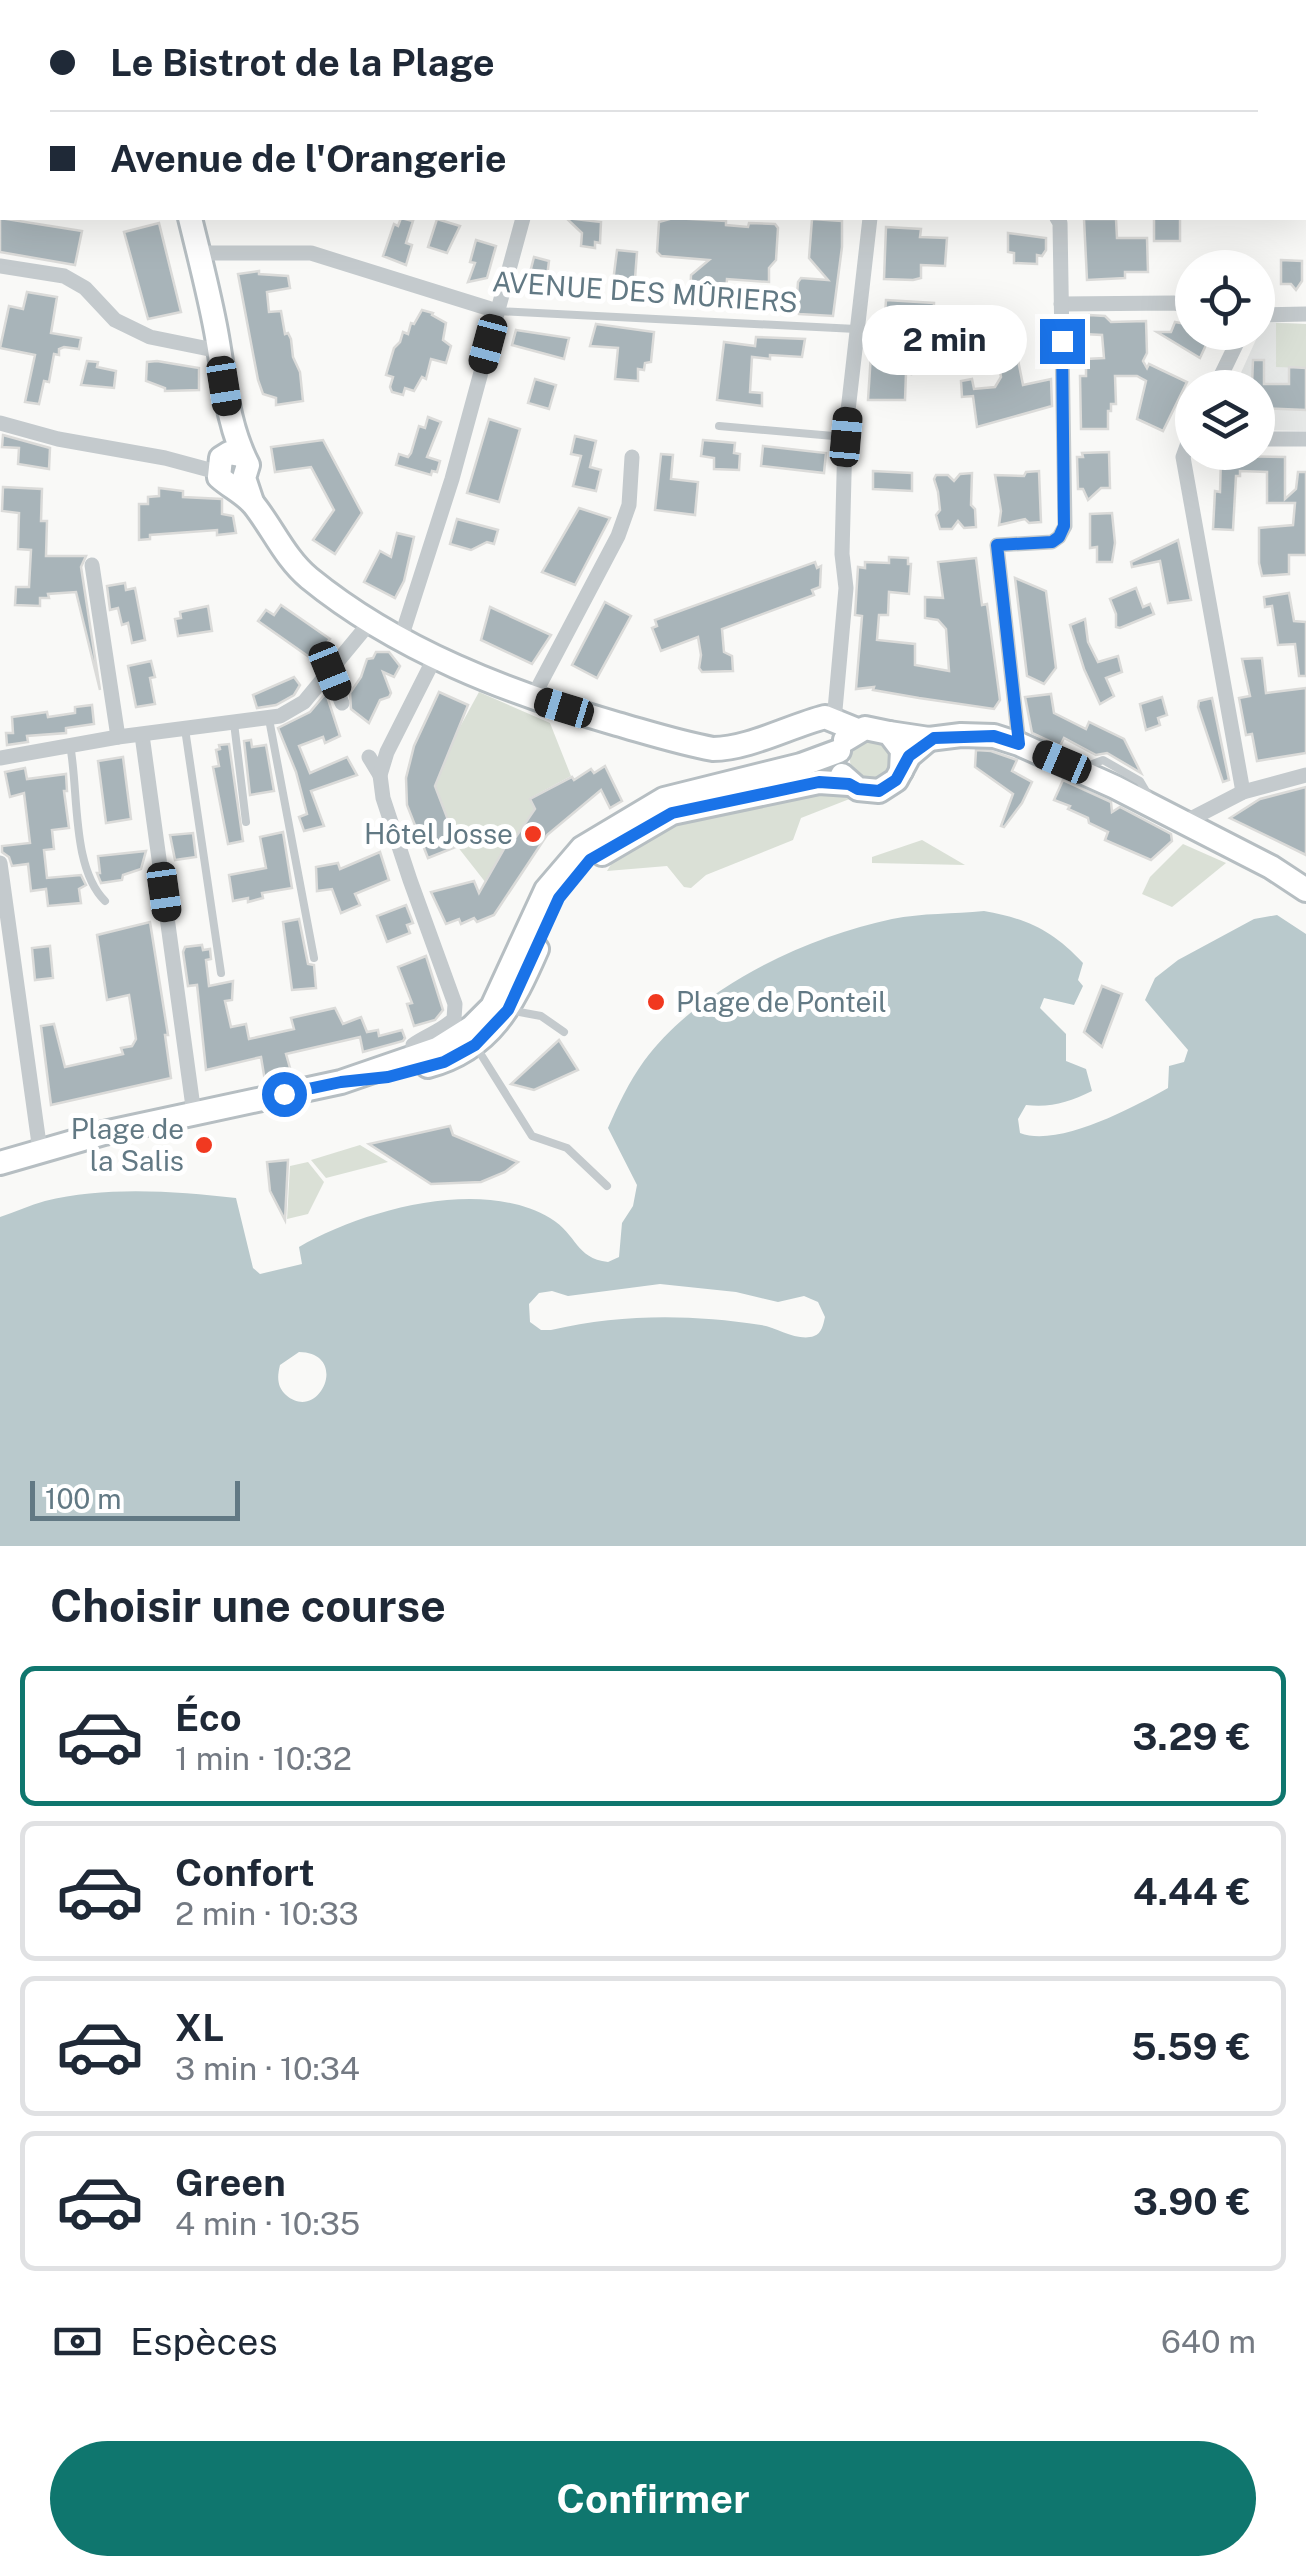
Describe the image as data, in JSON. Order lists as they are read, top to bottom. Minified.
{"streets":{"street":["AVENUE DES MÛRIERS"]},"places":["Hôtel Josse","Plage de Ponteil","Plage de la Salis"],"scale_bar":"100 m","page":{"banner":["Le Bistrot de la Plage","Avenue de l'Orangerie"],"bubble":"2 min","scale":"100 m","heading":"Choisir une course","list":[{"name":"Éco","note":"1 min · 10:32","value":"3.29 €"},{"name":"Confort","note":"2 min · 10:33","value":"4.44 €"},{"name":"XL","note":"3 min · 10:34","value":"5.59 €"},{"name":"Green","note":"4 min · 10:35","value":"3.90 €"}],"pay":["Espèces","640 m"],"buttons":"Confirmer"}}
